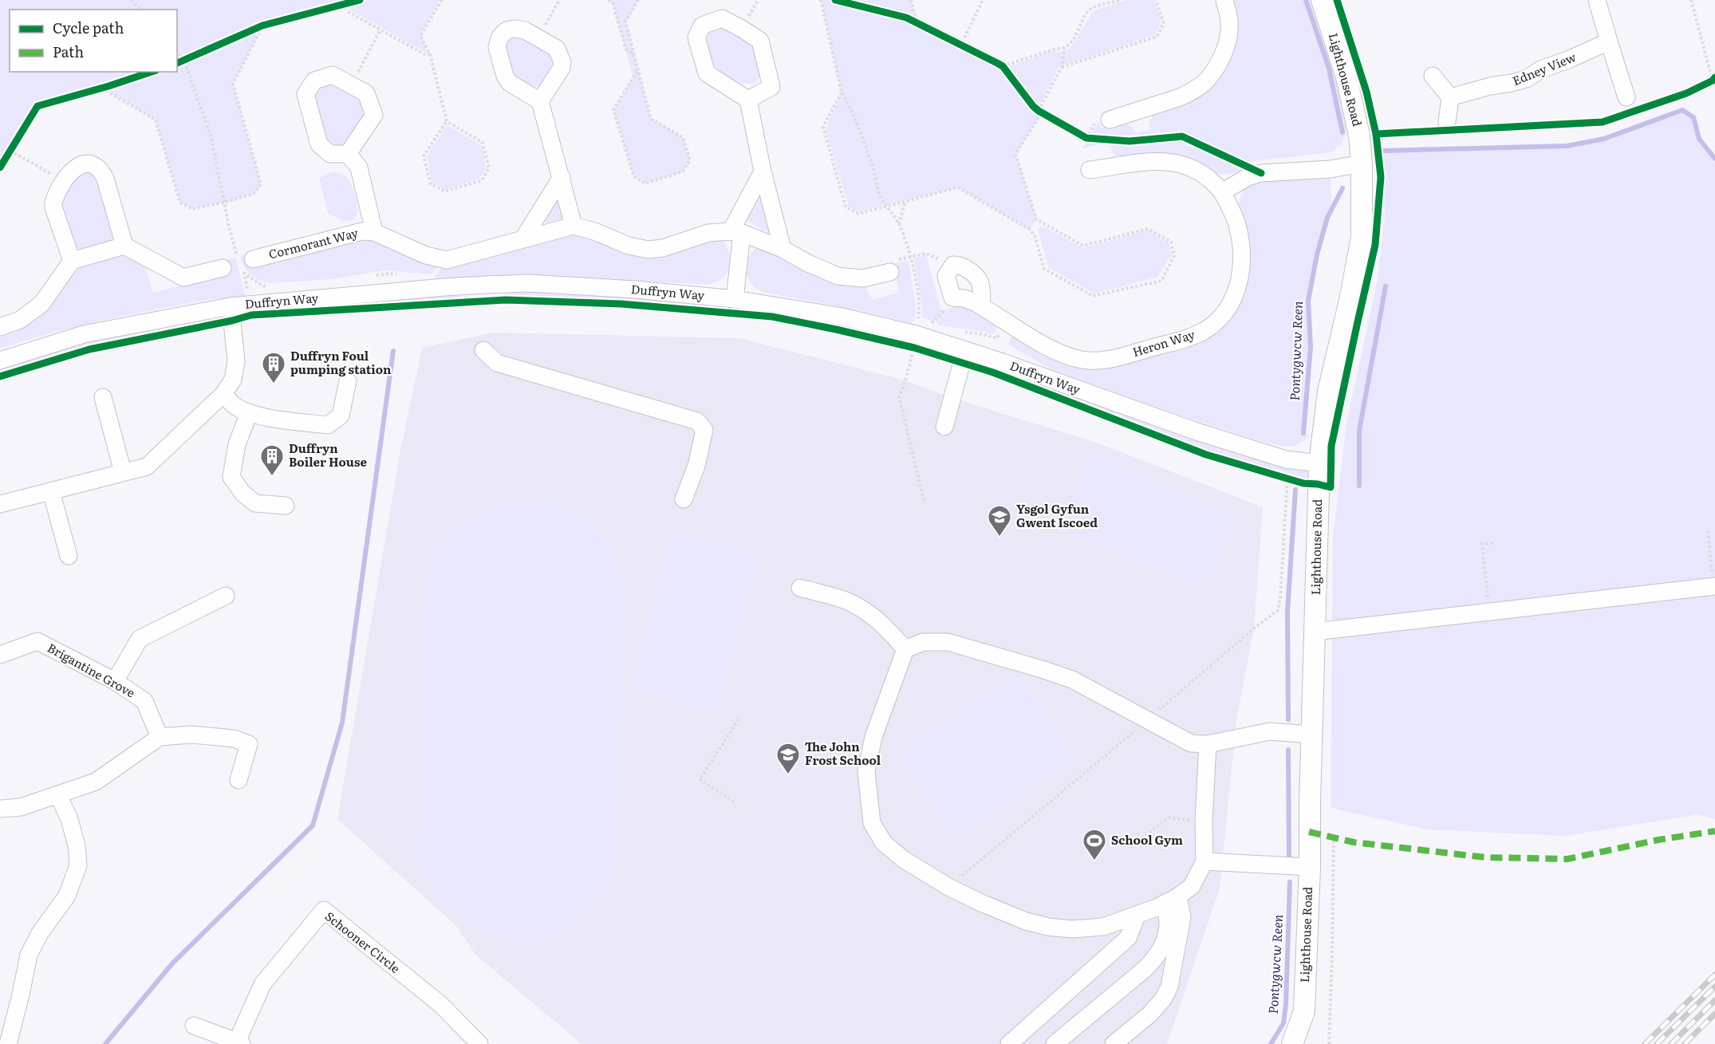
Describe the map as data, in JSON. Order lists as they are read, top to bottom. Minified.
{"streets":{"main road":["Lighthouse Road"],"street":["Edney View","Cormorant Way","Duffryn Way","Heron Way","Brigantine Grove","Schooner Circle"]},"crossings":[["Lighthouse Road","Duffryn Way"]],"water":["Pontygwcw Reen"],"places":{"building":["Duffryn Foul pumping station","Duffryn Boiler House"],"school or university":["Ysgol Gyfun Gwent Iscoed","The John Frost School"],"sports":["School Gym"]},"legend":["Cycle path","Path"]}
